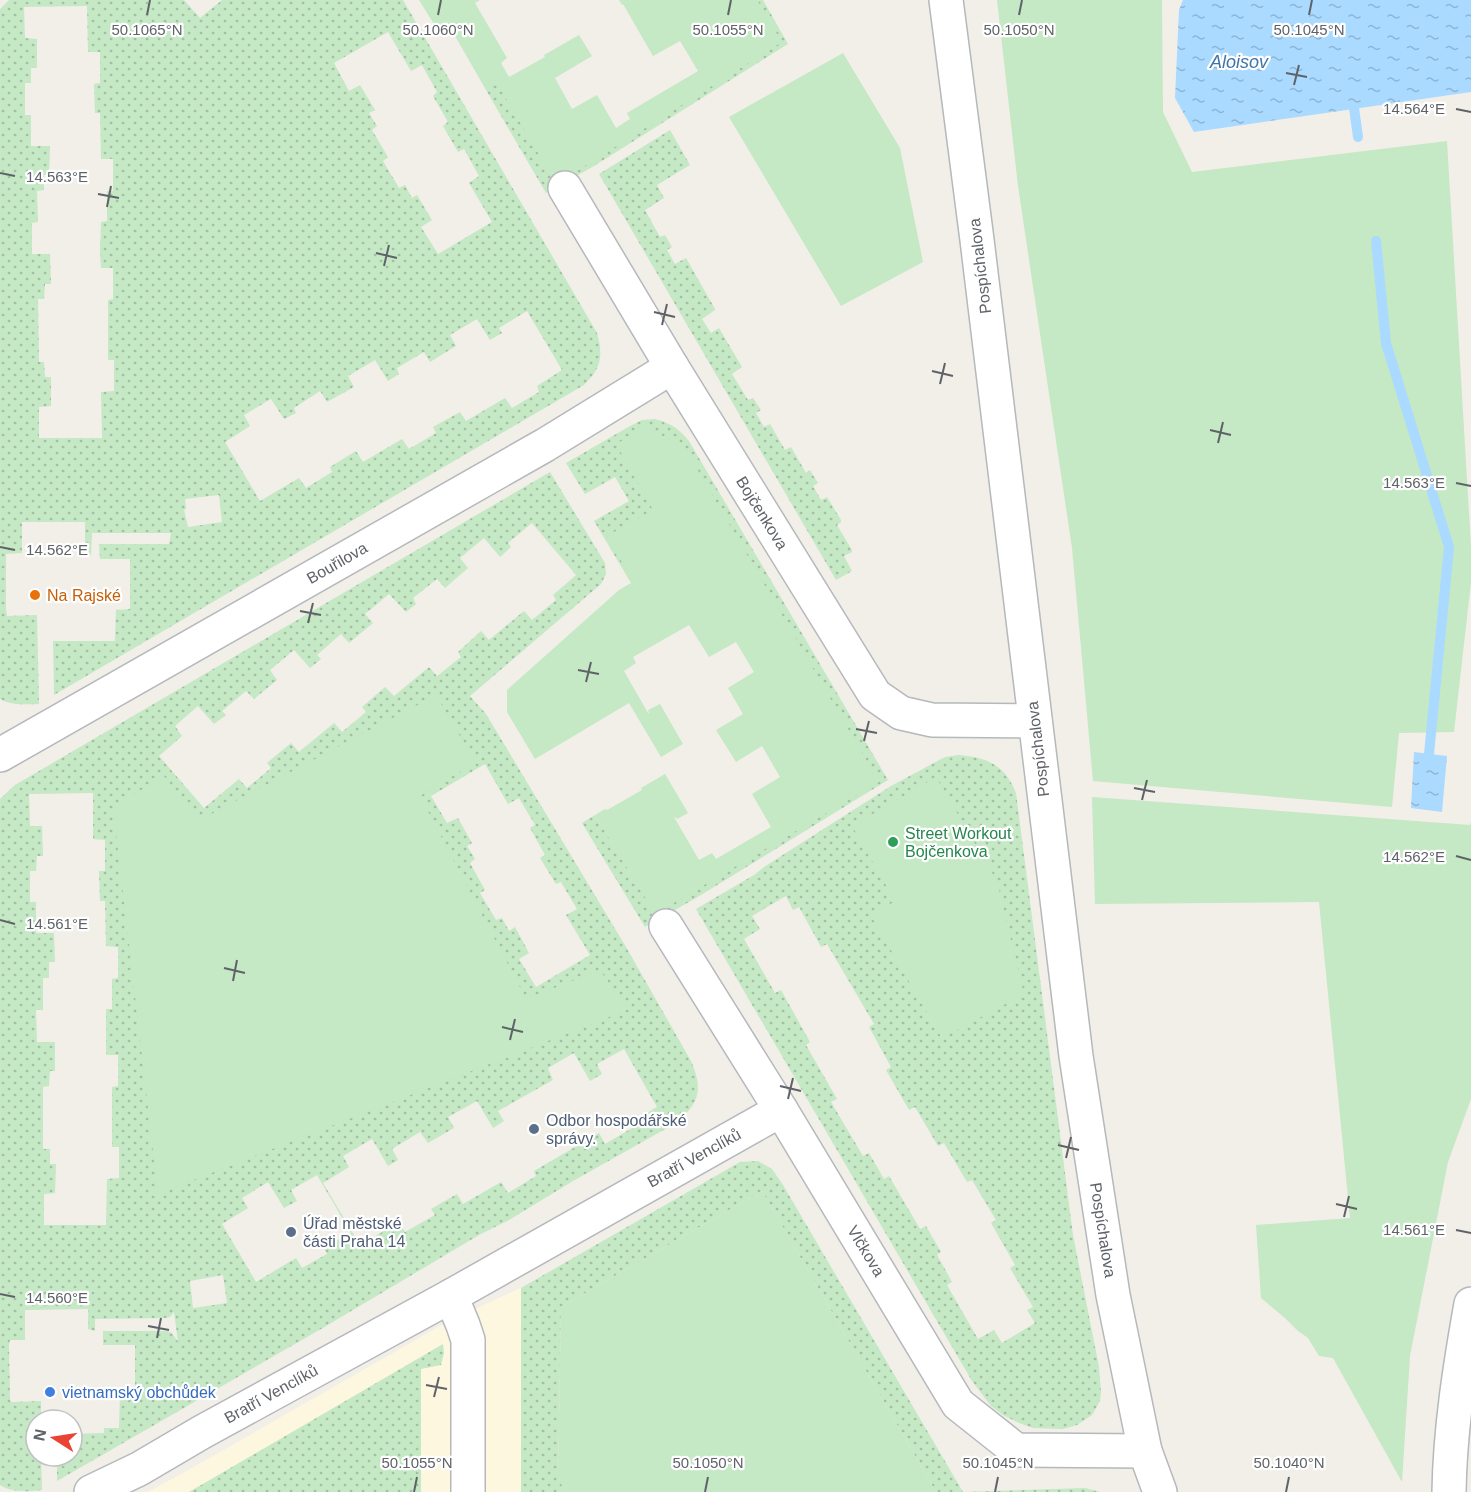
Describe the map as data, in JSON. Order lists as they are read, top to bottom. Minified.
{"streets":{"street":["Pospíchalova","Bojčenkova","Bouřilova","Bratří Venclíků","Vlčkova"]},"crossings":[["Pospíchalova","Bojčenkova"],["Pospíchalova","Vlčkova"],["Bojčenkova","Bouřilova"],["Bratří Venclíků","Vlčkova"]],"water":["Aloisov"],"places":["Na Rajské","Street Workout Bojčenkova","Odbor hospodářské správy.","Úřad městské části Praha 14","vietnamský obchůdek"],"north":"left","coordinates":["50.1065°N","50.1060°N","50.1055°N","50.1050°N","50.1045°N","14.564°E","14.563°E","14.562°E","14.561°E","14.560°E","50.1040°N"]}
